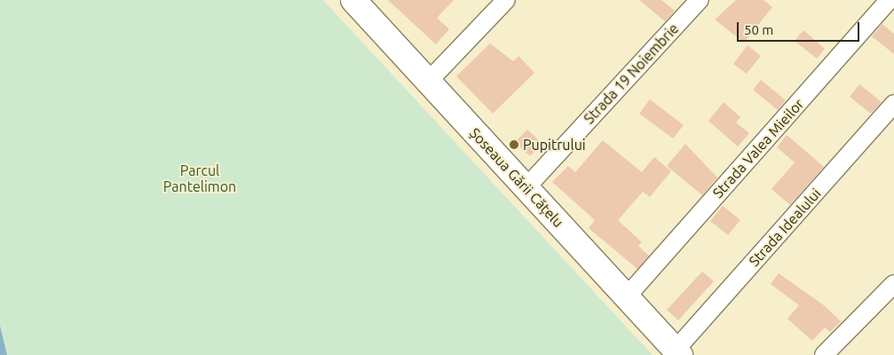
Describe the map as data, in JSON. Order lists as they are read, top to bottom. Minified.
{"streets":{"main road":["Șoseaua Gării Cățelu"],"street":["Strada 19 Noiembrie","Strada Valea Mieilor","Strada Idealului"]},"crossings":[["Strada 19 Noiembrie","Șoseaua Gării Cățelu"],["Strada Valea Mieilor","Șoseaua Gării Cățelu"],["Șoseaua Gării Cățelu","Strada Idealului"]],"parks":["Parcul Pantelimon"],"places":["Pupitrului"],"scale_bar":"50 m"}
